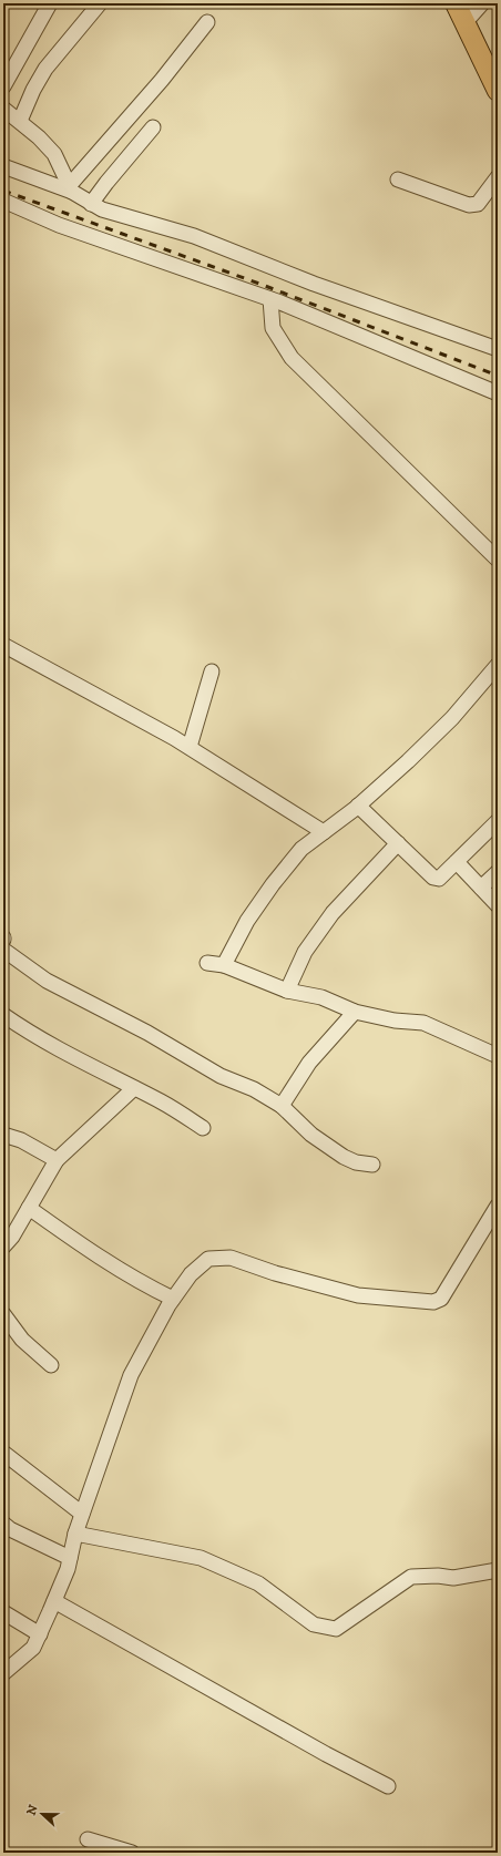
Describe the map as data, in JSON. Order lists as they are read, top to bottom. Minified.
{"north":"left"}
